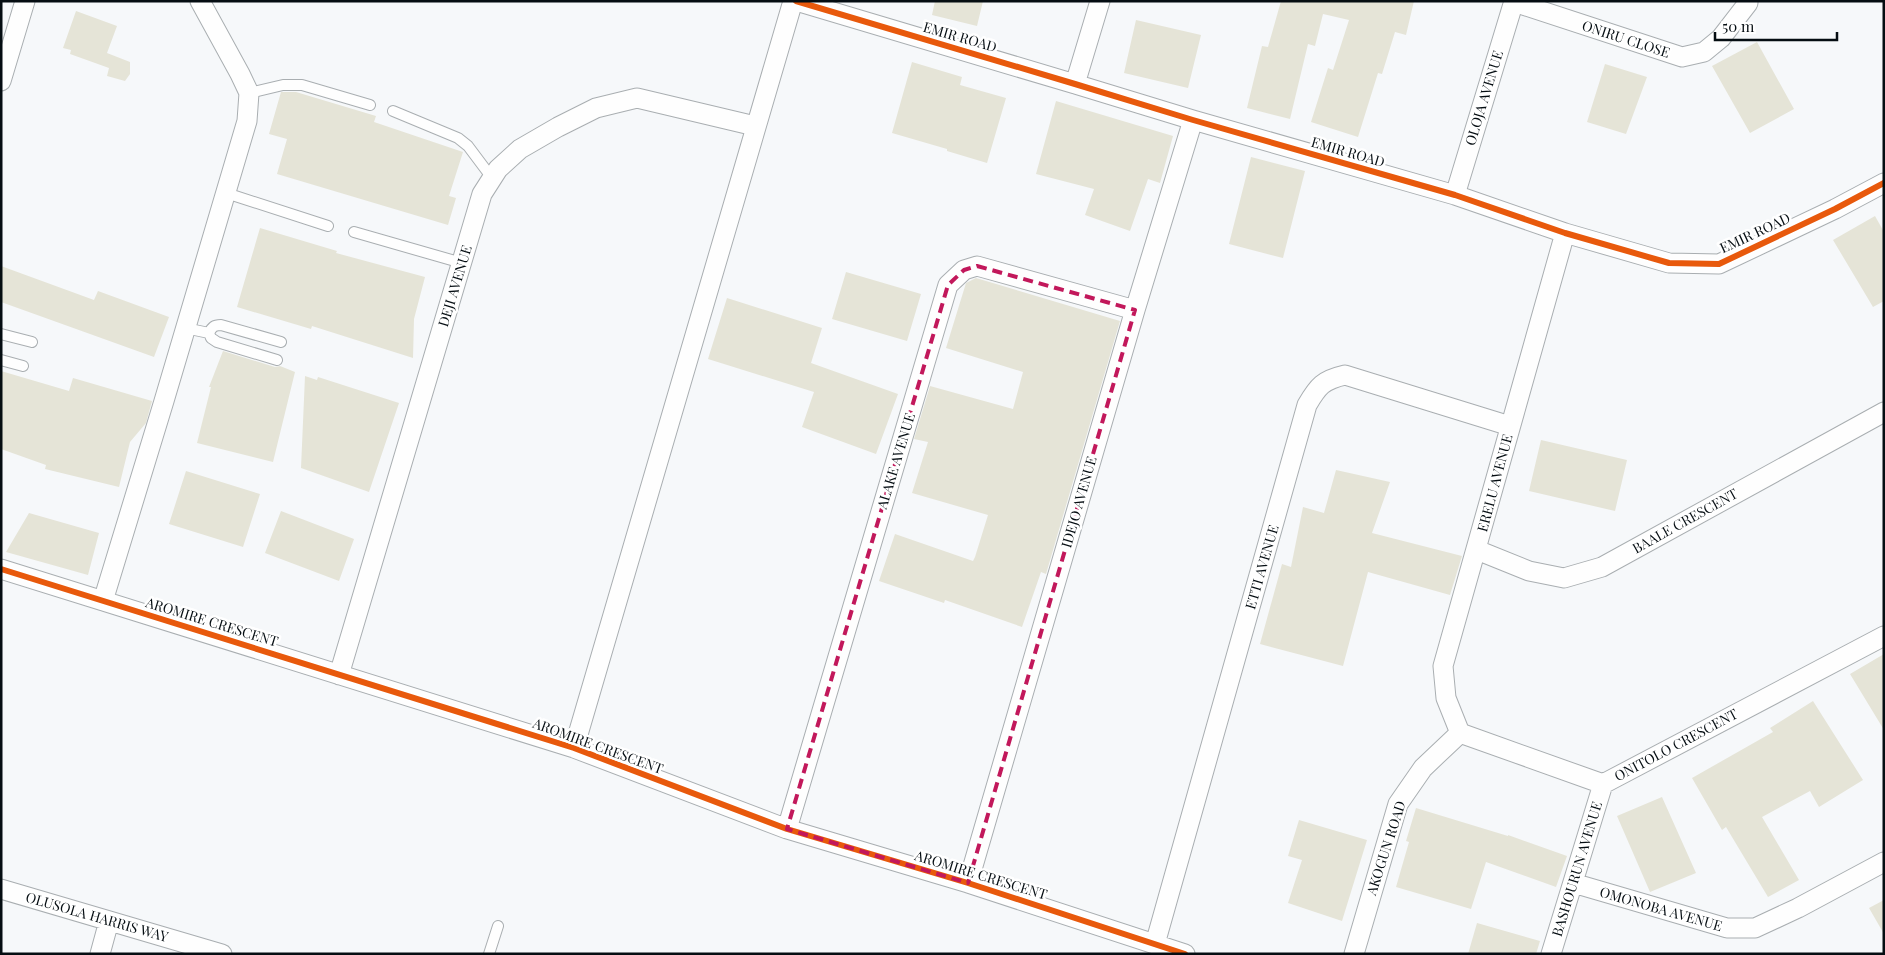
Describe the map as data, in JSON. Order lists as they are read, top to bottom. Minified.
{"streets":{"street":["EMIR ROAD","ONIRU CLOSE","OLOJA AVENUE","DEJI AVENUE","ALAKE AVENUE","ERELU AVENUE","IDEJO AVENUE","BAALE CRESCENT","ETTI AVENUE","AROMIRE CRESCENT","ONITOLO CRESCENT","AKOGUN ROAD","BASHOURUN AVENUE","OMONOBA AVENUE","OLUSOLA HARRIS WAY"]},"crossings":[["EMIR ROAD","OLOJA AVENUE"],["EMIR ROAD","ERELU AVENUE"],["EMIR ROAD","IDEJO AVENUE"],["ONIRU CLOSE","OLOJA AVENUE"],["DEJI AVENUE","AROMIRE CRESCENT"],["ALAKE AVENUE","IDEJO AVENUE"],["ALAKE AVENUE","AROMIRE CRESCENT"],["ERELU AVENUE","BAALE CRESCENT"],["ERELU AVENUE","ETTI AVENUE"],["ERELU AVENUE","ONITOLO CRESCENT"],["ERELU AVENUE","AKOGUN ROAD"],["IDEJO AVENUE","AROMIRE CRESCENT"],["ETTI AVENUE","AROMIRE CRESCENT"],["ONITOLO CRESCENT","AKOGUN ROAD"],["ONITOLO CRESCENT","BASHOURUN AVENUE"],["BASHOURUN AVENUE","OMONOBA AVENUE"]],"scale_bar":"50 m"}
